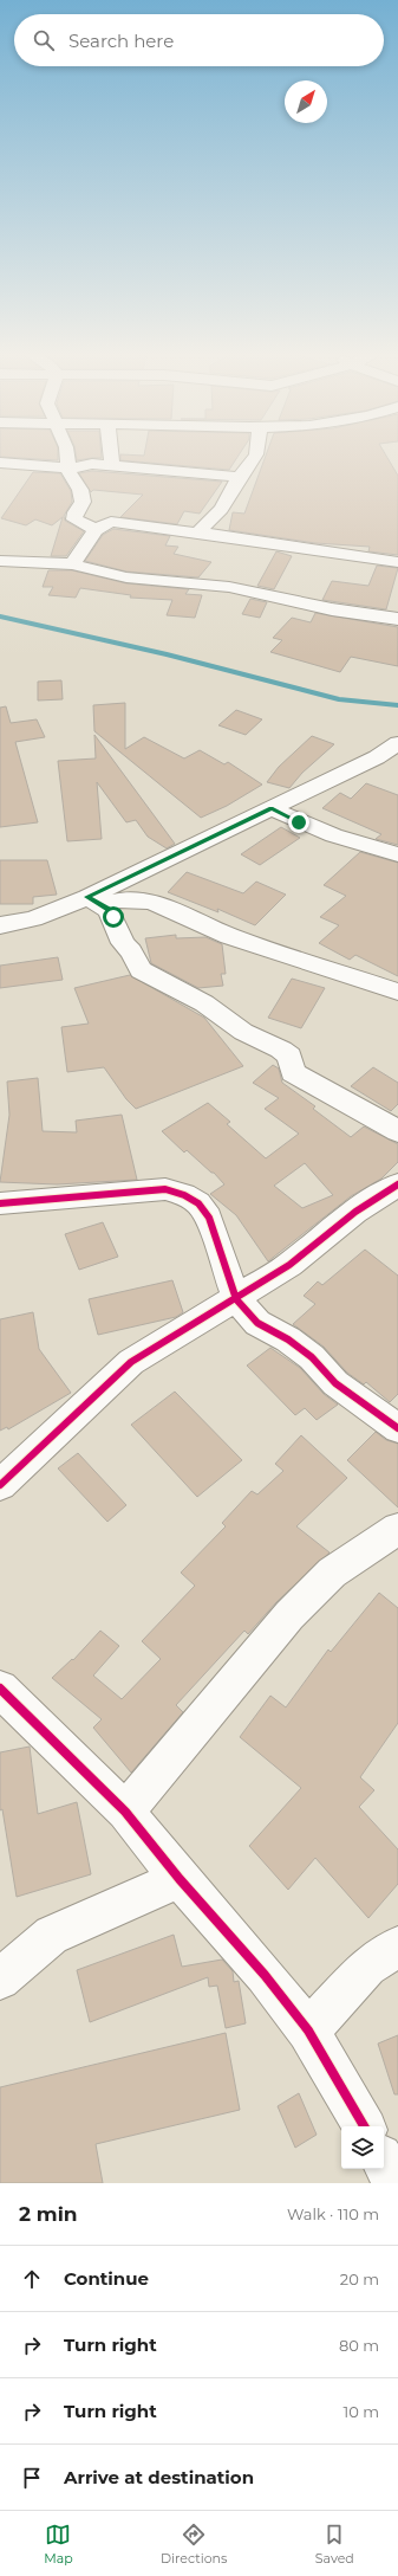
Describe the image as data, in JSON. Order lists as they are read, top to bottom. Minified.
{"north":"top right","page":{"search":"Search here","heading":["2 min","Walk · 110 m"],"list":[["Continue","20 m"],["Turn right","80 m"],["Turn right","10 m"],"Arrive at destination"],"nav":["Map","Directions","Saved"]}}
